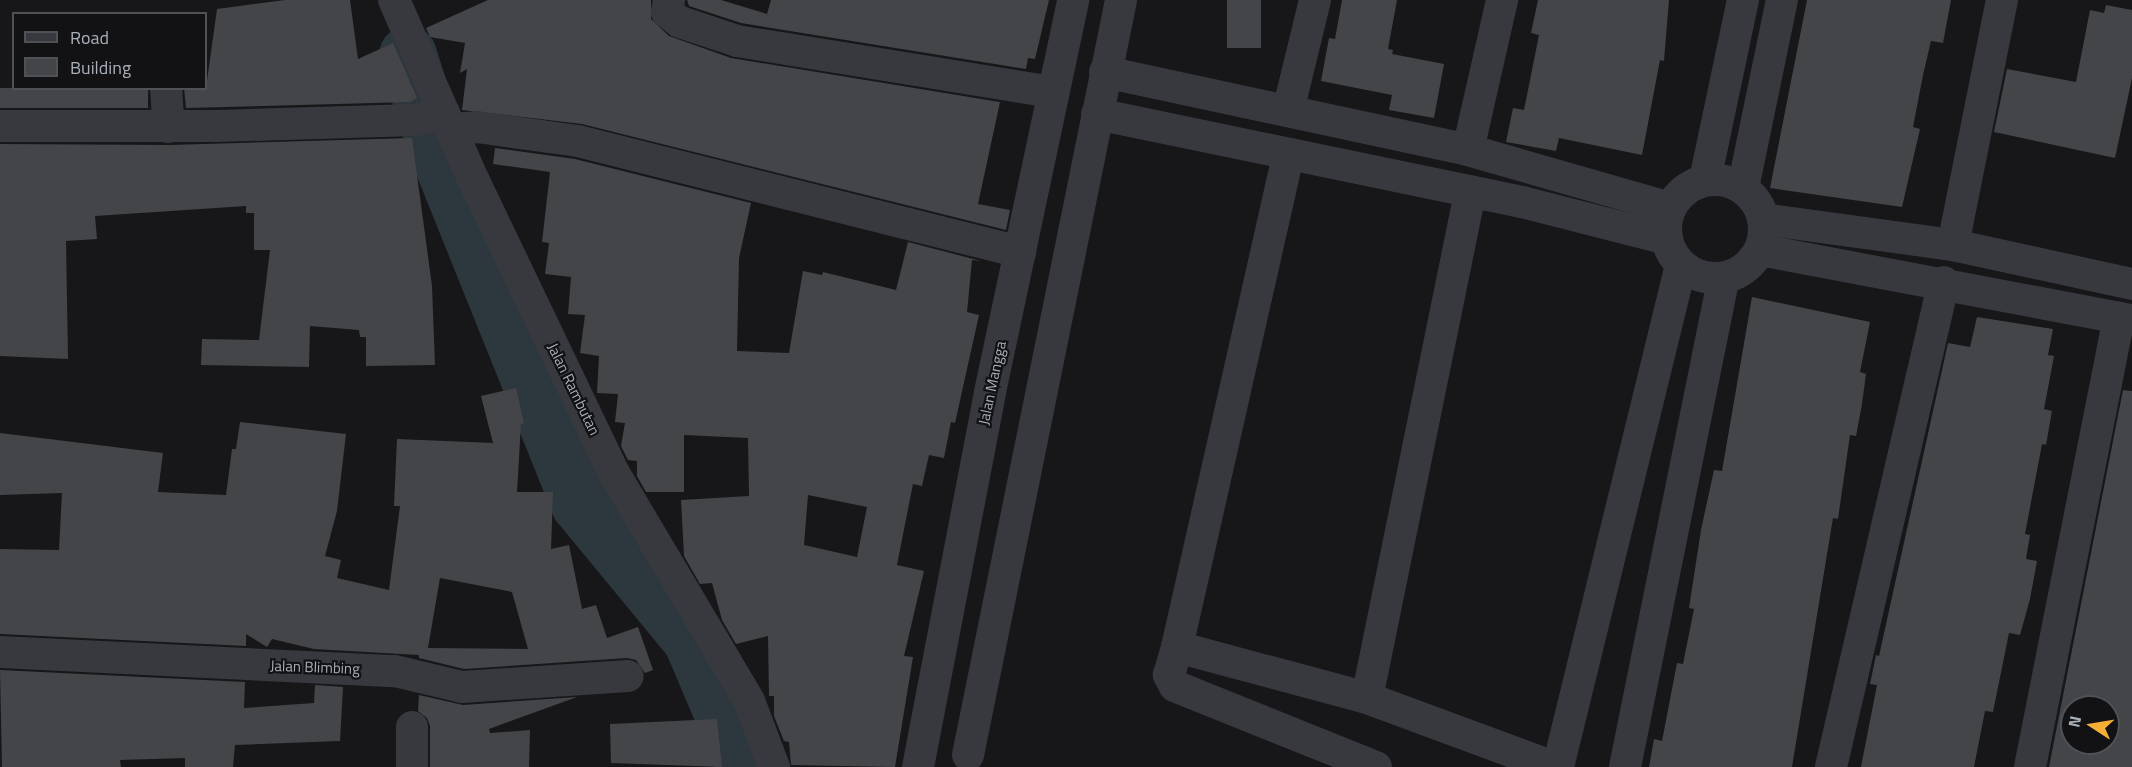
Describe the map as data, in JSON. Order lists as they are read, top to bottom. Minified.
{"streets":{"street":["Jalan Mangga","Jalan Rambutan","Jalan Blimbing"]},"legend":["Road","Building"],"north":"left"}
